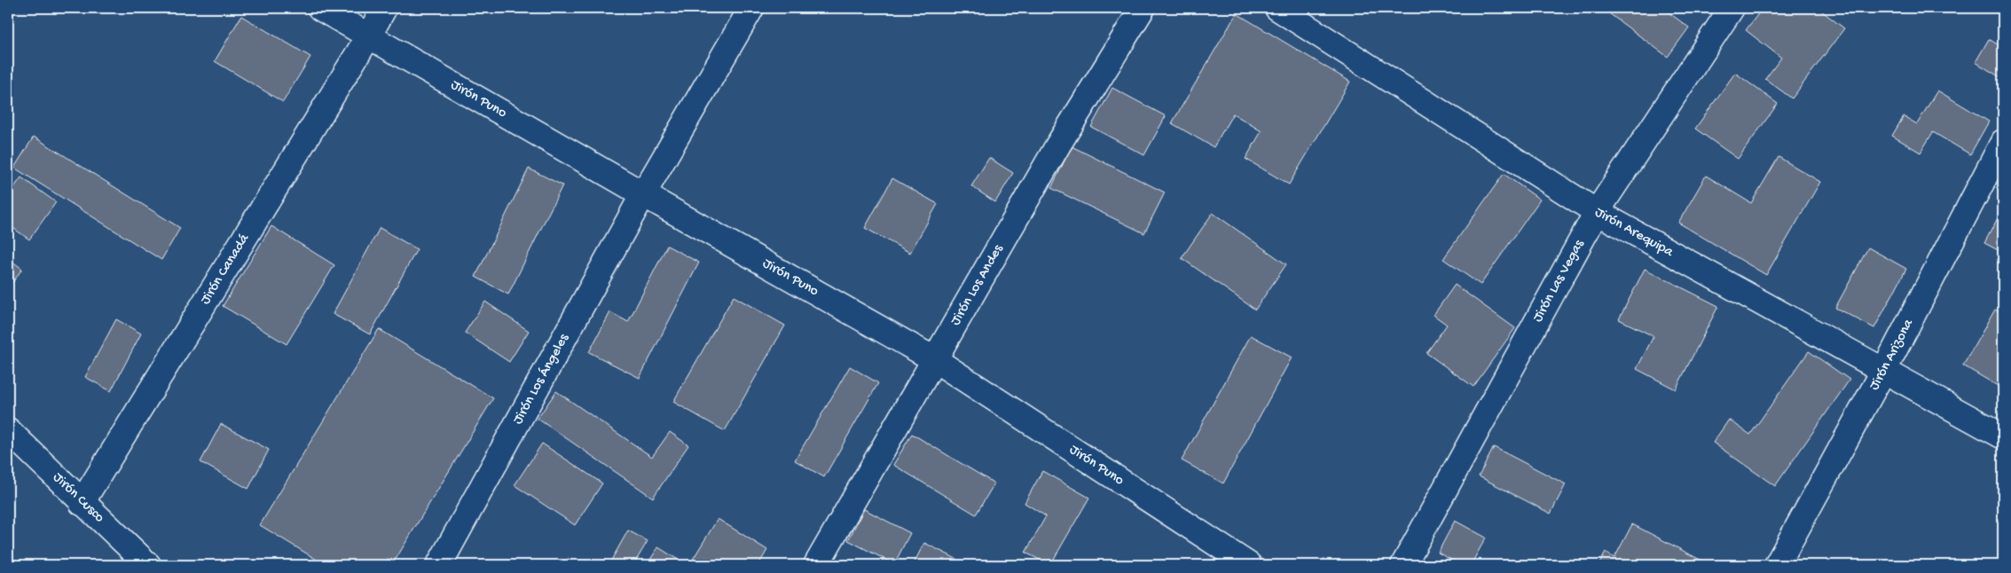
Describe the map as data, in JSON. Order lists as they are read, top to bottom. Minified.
{"streets":{"street":["Jirón Puno","Jirón Arequipa","Jirón Canadá","Jirón Las Vegas","Jirón Los Andes","Jirón Arizona","Jirón Los Ángeles","Jirón Cusco"]},"crossings":[["Jirón Puno","Jirón Canadá"],["Jirón Puno","Jirón Los Andes"],["Jirón Puno","Jirón Los Ángeles"],["Jirón Arequipa","Jirón Las Vegas"],["Jirón Arequipa","Jirón Arizona"],["Jirón Canadá","Jirón Cusco"]]}
